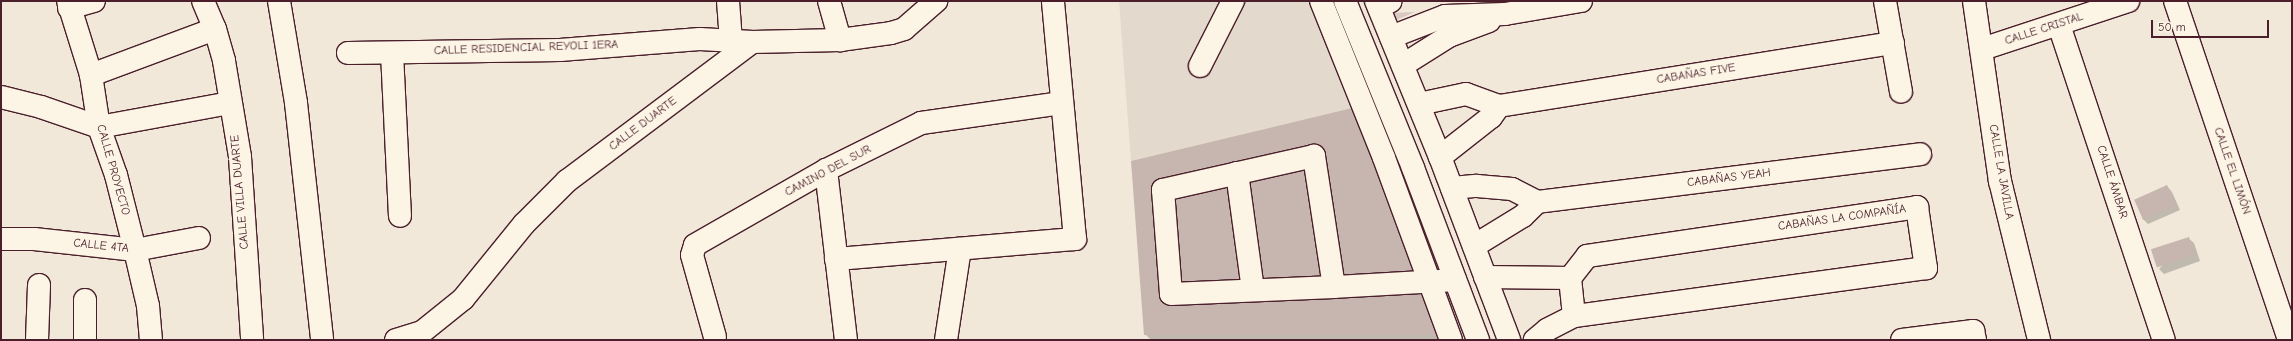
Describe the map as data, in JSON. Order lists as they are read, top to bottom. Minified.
{"streets":{"street":["CALLE CRISTAL","CALLE RESIDENCIAL REYOLI 1ERA","CABAÑAS FIVE","CALLE DUARTE","CALLE PROYECTO","CAMINO DEL SUR","CALLE EL LIMÓN","CALLE LA JAVILLA","CABAÑAS YEAH","CALLE ÁMBAR","CALLE VILLA DUARTE","CABAÑAS LA COMPAÑÍA","CALLE 4TA"]},"crossings":[["CALLE CRISTAL","CALLE LA JAVILLA"],["CALLE CRISTAL","CALLE ÁMBAR"],["CALLE RESIDENCIAL REYOLI 1ERA","CALLE DUARTE"],["CALLE PROYECTO","CALLE 4TA"]],"scale_bar":"50 m"}
